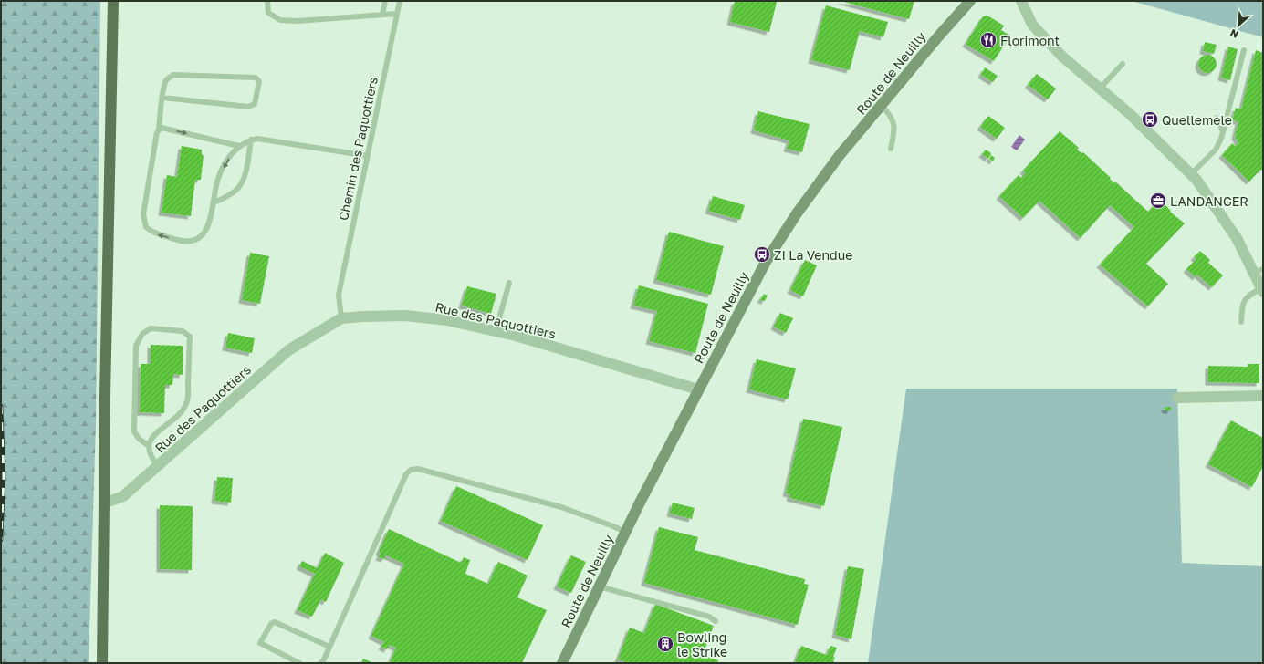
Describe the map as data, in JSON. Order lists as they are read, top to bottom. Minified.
{"streets":{"main road":["Route de Neuilly"],"street":["Rue des Paquottiers"],"lane":["Chemin des Paquottiers"]},"crossings":[["Route de Neuilly","Rue des Paquottiers"],["Chemin des Paquottiers","Rue des Paquottiers"]],"places":{"restaurant":["Florimont"],"bus stop":["Quellemele","ZI La Vendue"],"office":["LANDANGER"],"building":["Bowling le Strike"]},"north":"bottom left"}
